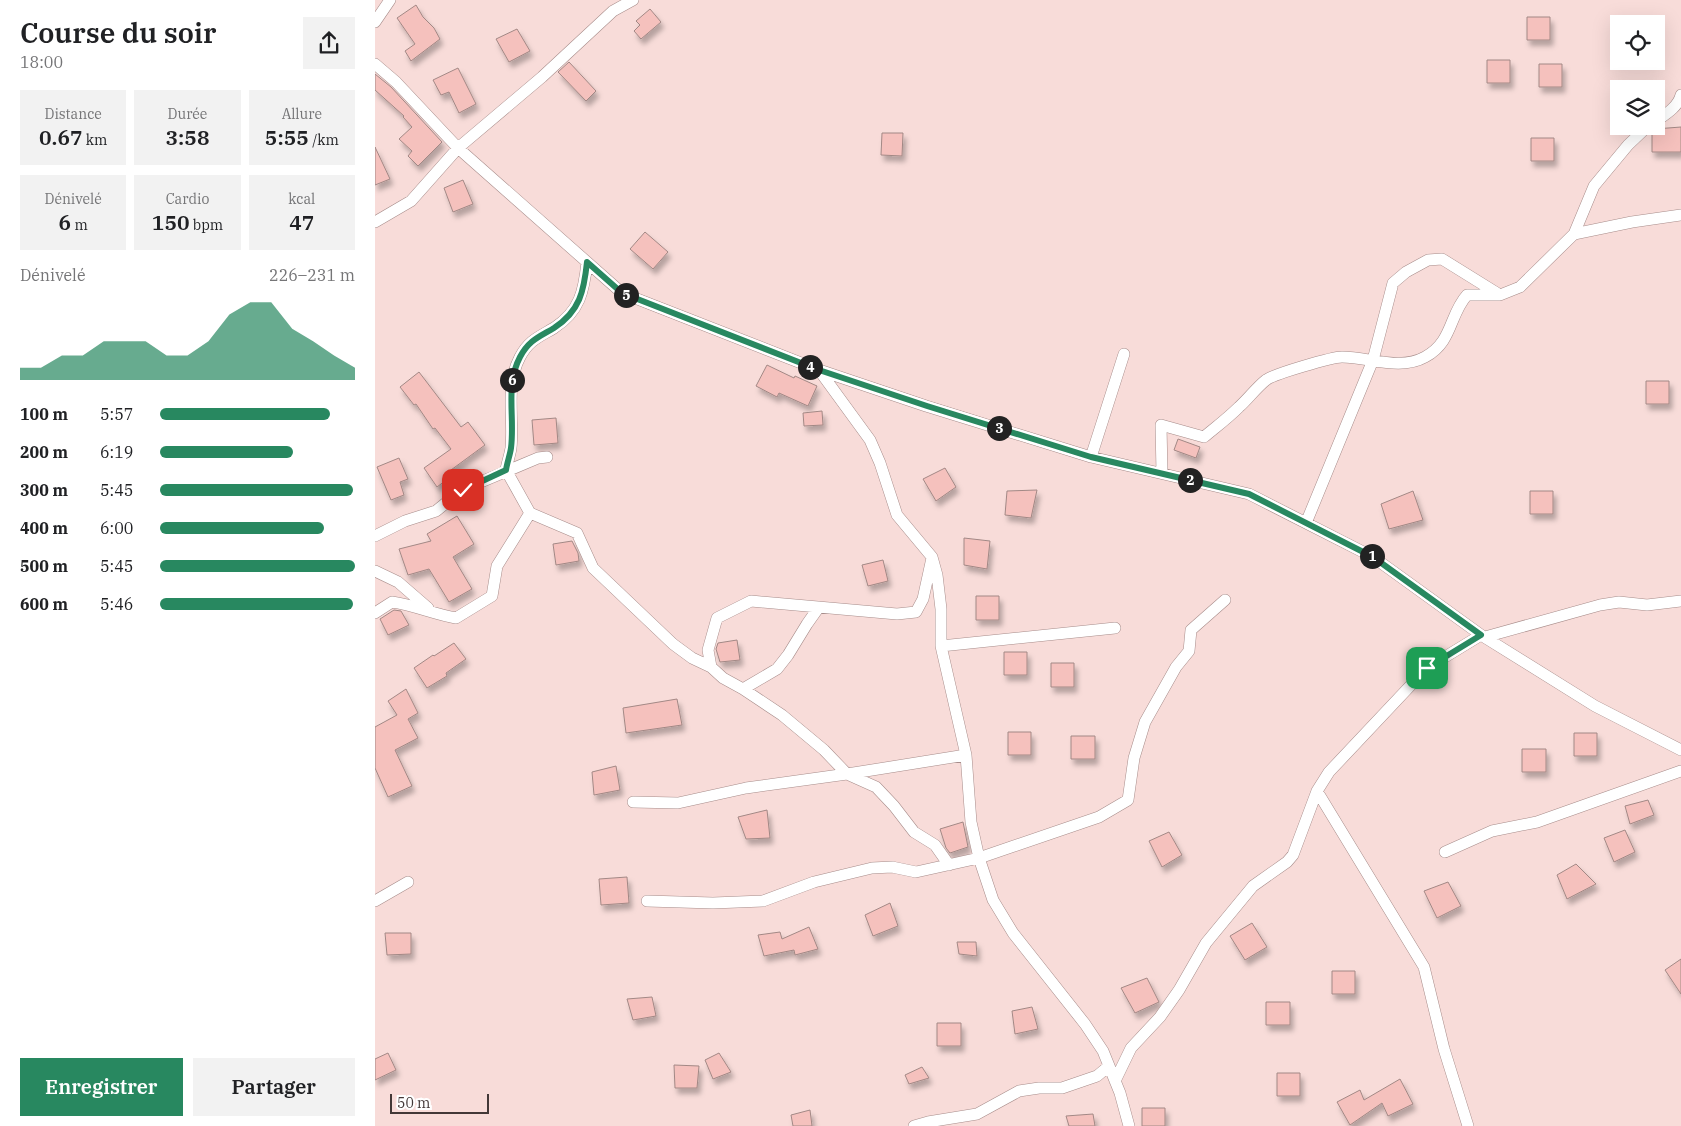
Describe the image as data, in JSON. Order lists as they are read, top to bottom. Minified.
{"scale_bar":"50 m","page":{"heading":["Course du soir","18:00"],"stats":[["Distance","0.67 km"],["Durée","3:58"],["Allure","5:55 /km"],["Dénivelé","6 m"],["Cardio","150 bpm"],["kcal","47"]],"chart":["Dénivelé","226–231 m"],"pins":["5","4","6","3","2","1"],"list":[{"name":"100 m","note":"5:57"},{"name":"200 m","note":"6:19"},{"name":"300 m","note":"5:45"},{"name":"400 m","note":"6:00"},{"name":"500 m","note":"5:45"},{"name":"600 m","note":"5:46"}],"buttons":["Enregistrer","Partager"],"scale":"50 m"}}
